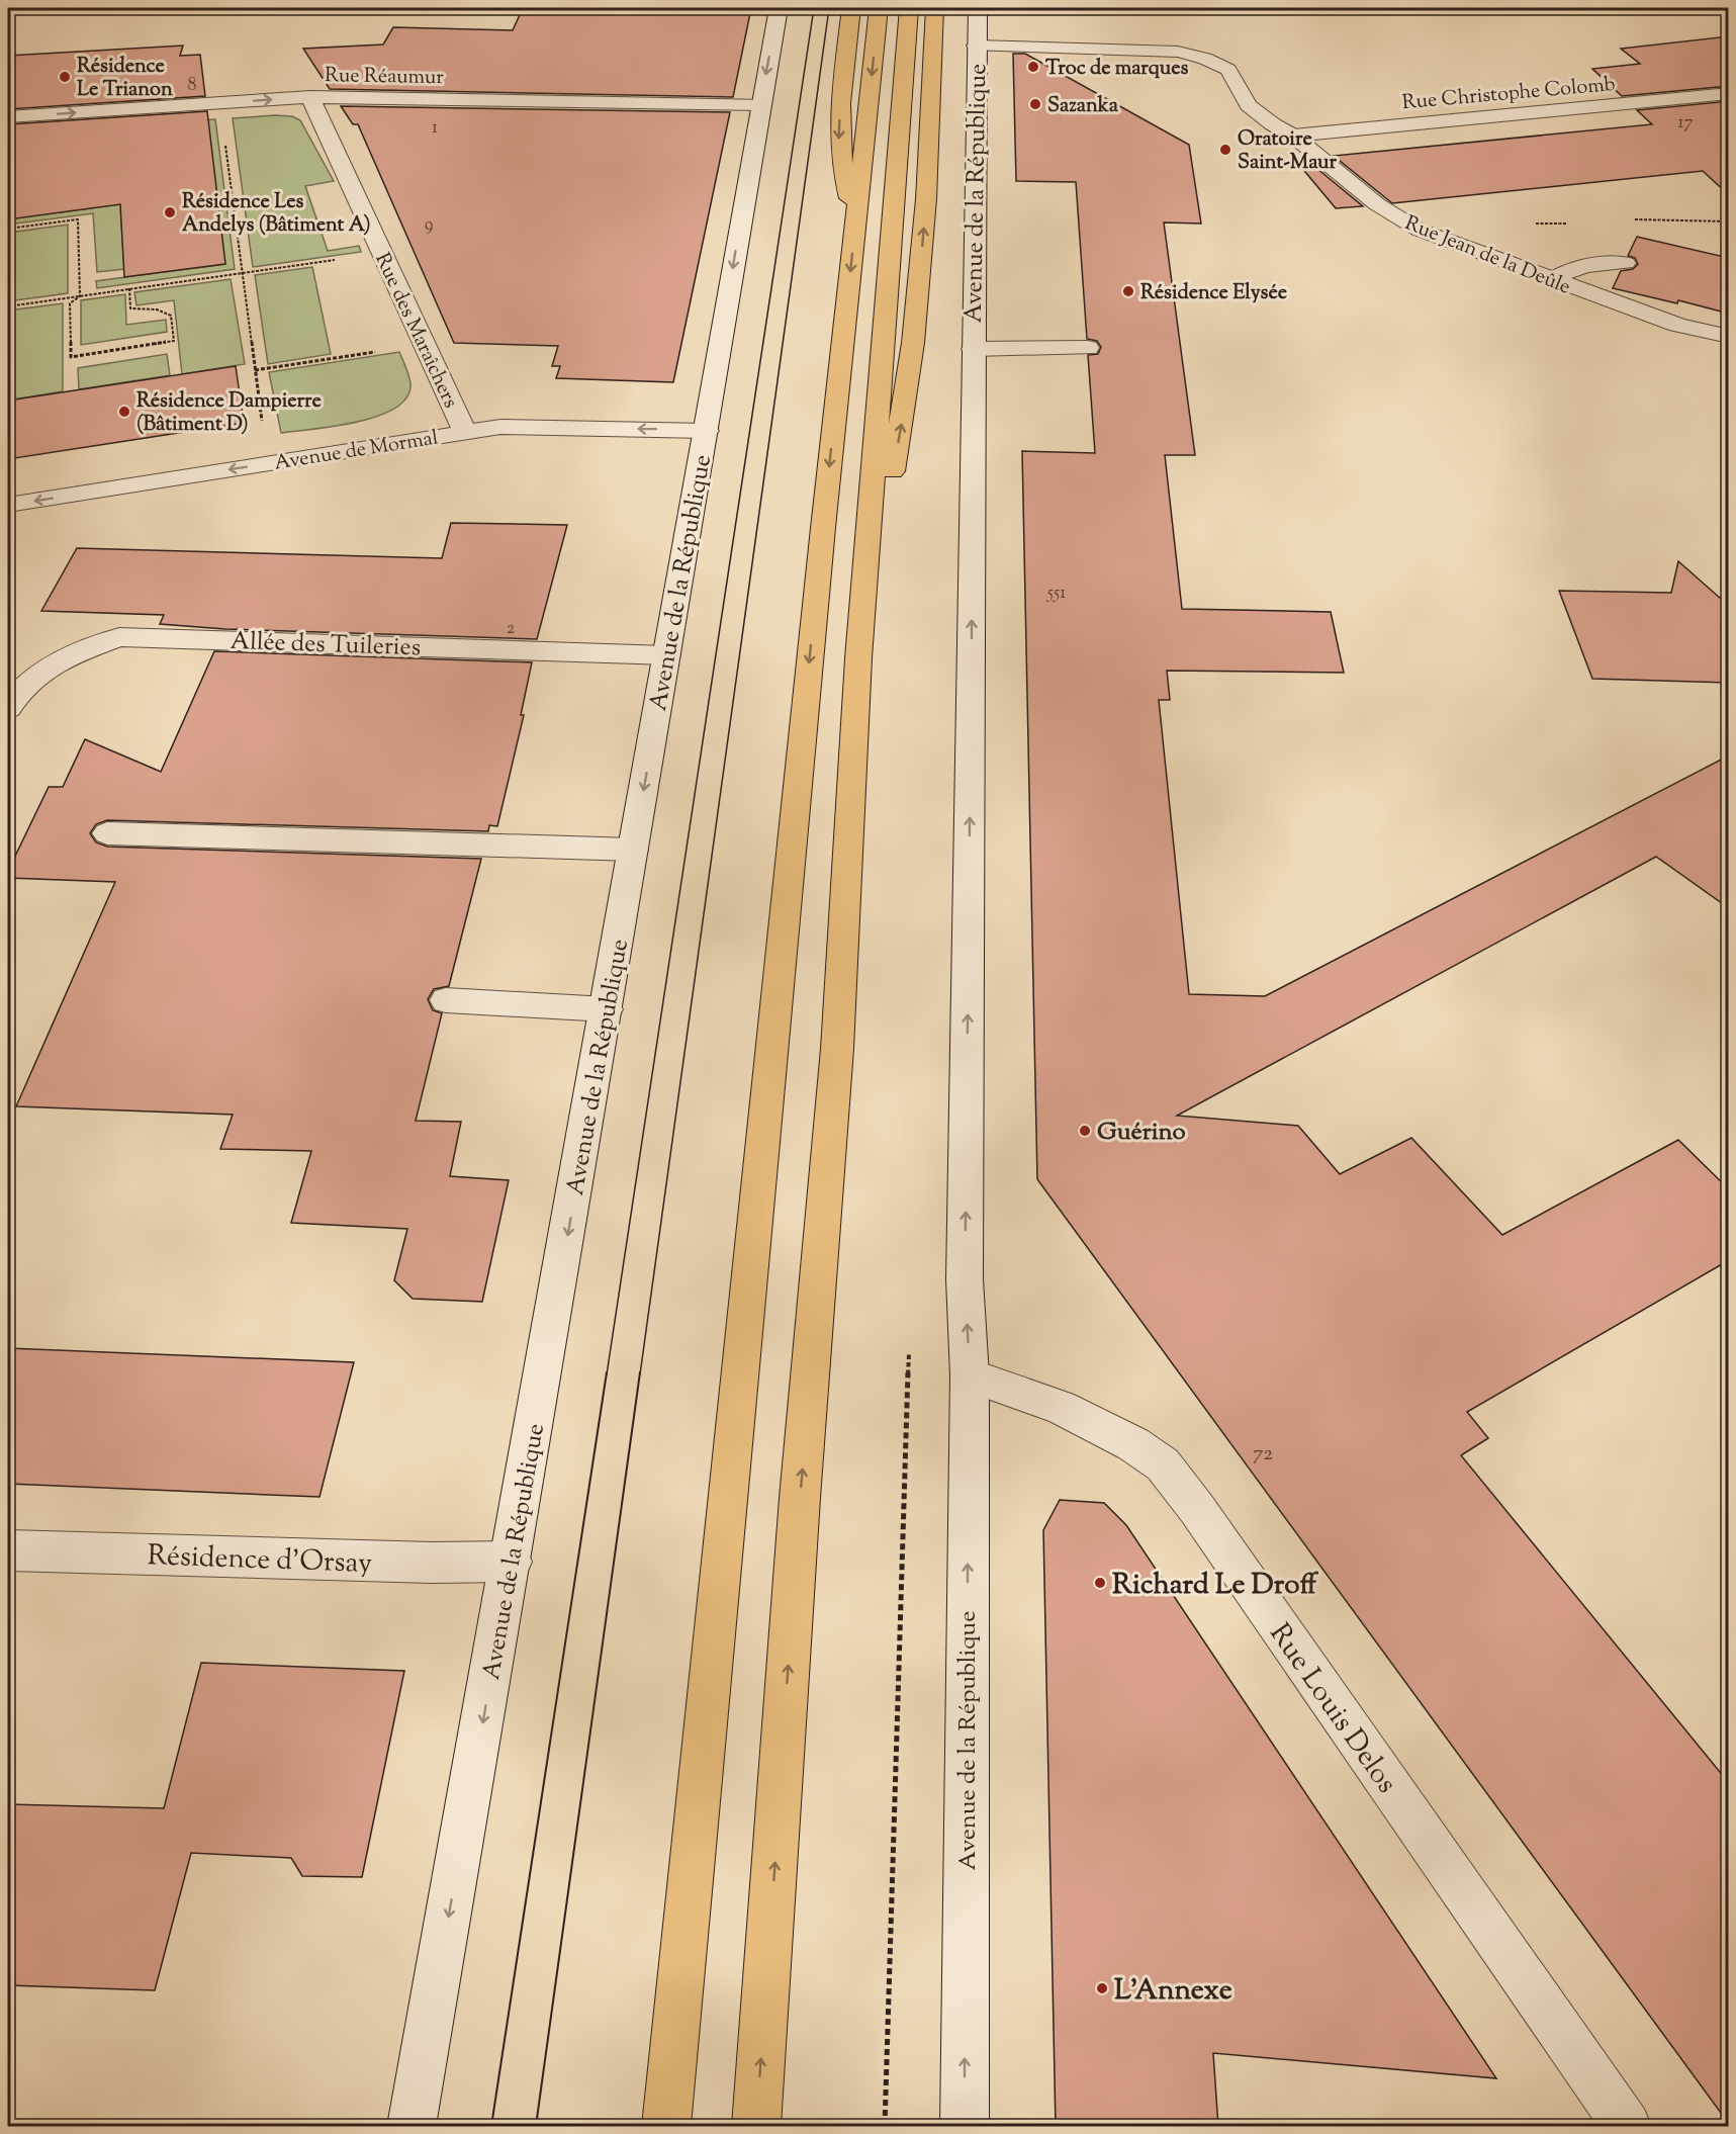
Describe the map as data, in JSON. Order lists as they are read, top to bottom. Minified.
{"streets":{"street":["Rue Réaumur","Rue Christophe Colomb","Avenue de la République","Rue Jean de la Deûle","Rue des Maraîchers","Avenue de Mormal","Allée des Tuileries","Résidence d'Orsay","Rue Louis Delos"]},"crossings":[["Rue Réaumur","Avenue de la République"],["Rue Réaumur","Rue des Maraîchers"],["Rue Christophe Colomb","Rue Jean de la Deûle"],["Avenue de la République","Rue Jean de la Deûle"],["Avenue de la République","Avenue de Mormal"],["Avenue de la République","Allée des Tuileries"],["Avenue de la République","Résidence d'Orsay"],["Avenue de la République","Rue Louis Delos"],["Rue des Maraîchers","Avenue de Mormal"]],"one_way":["Rue Réaumur","Avenue de Mormal"],"places":["Troc de marques","Résidence Le Trianon","Sazanka","Oratoire Saint-Maur","Résidence Les Andelys (Bâtiment A)","Résidence Elysée","Résidence Dampierre (Bâtiment D)","Guérino","Richard Le Droff","L'Annexe"],"house_numbers":["8","17","1","9","551","2","72"]}
